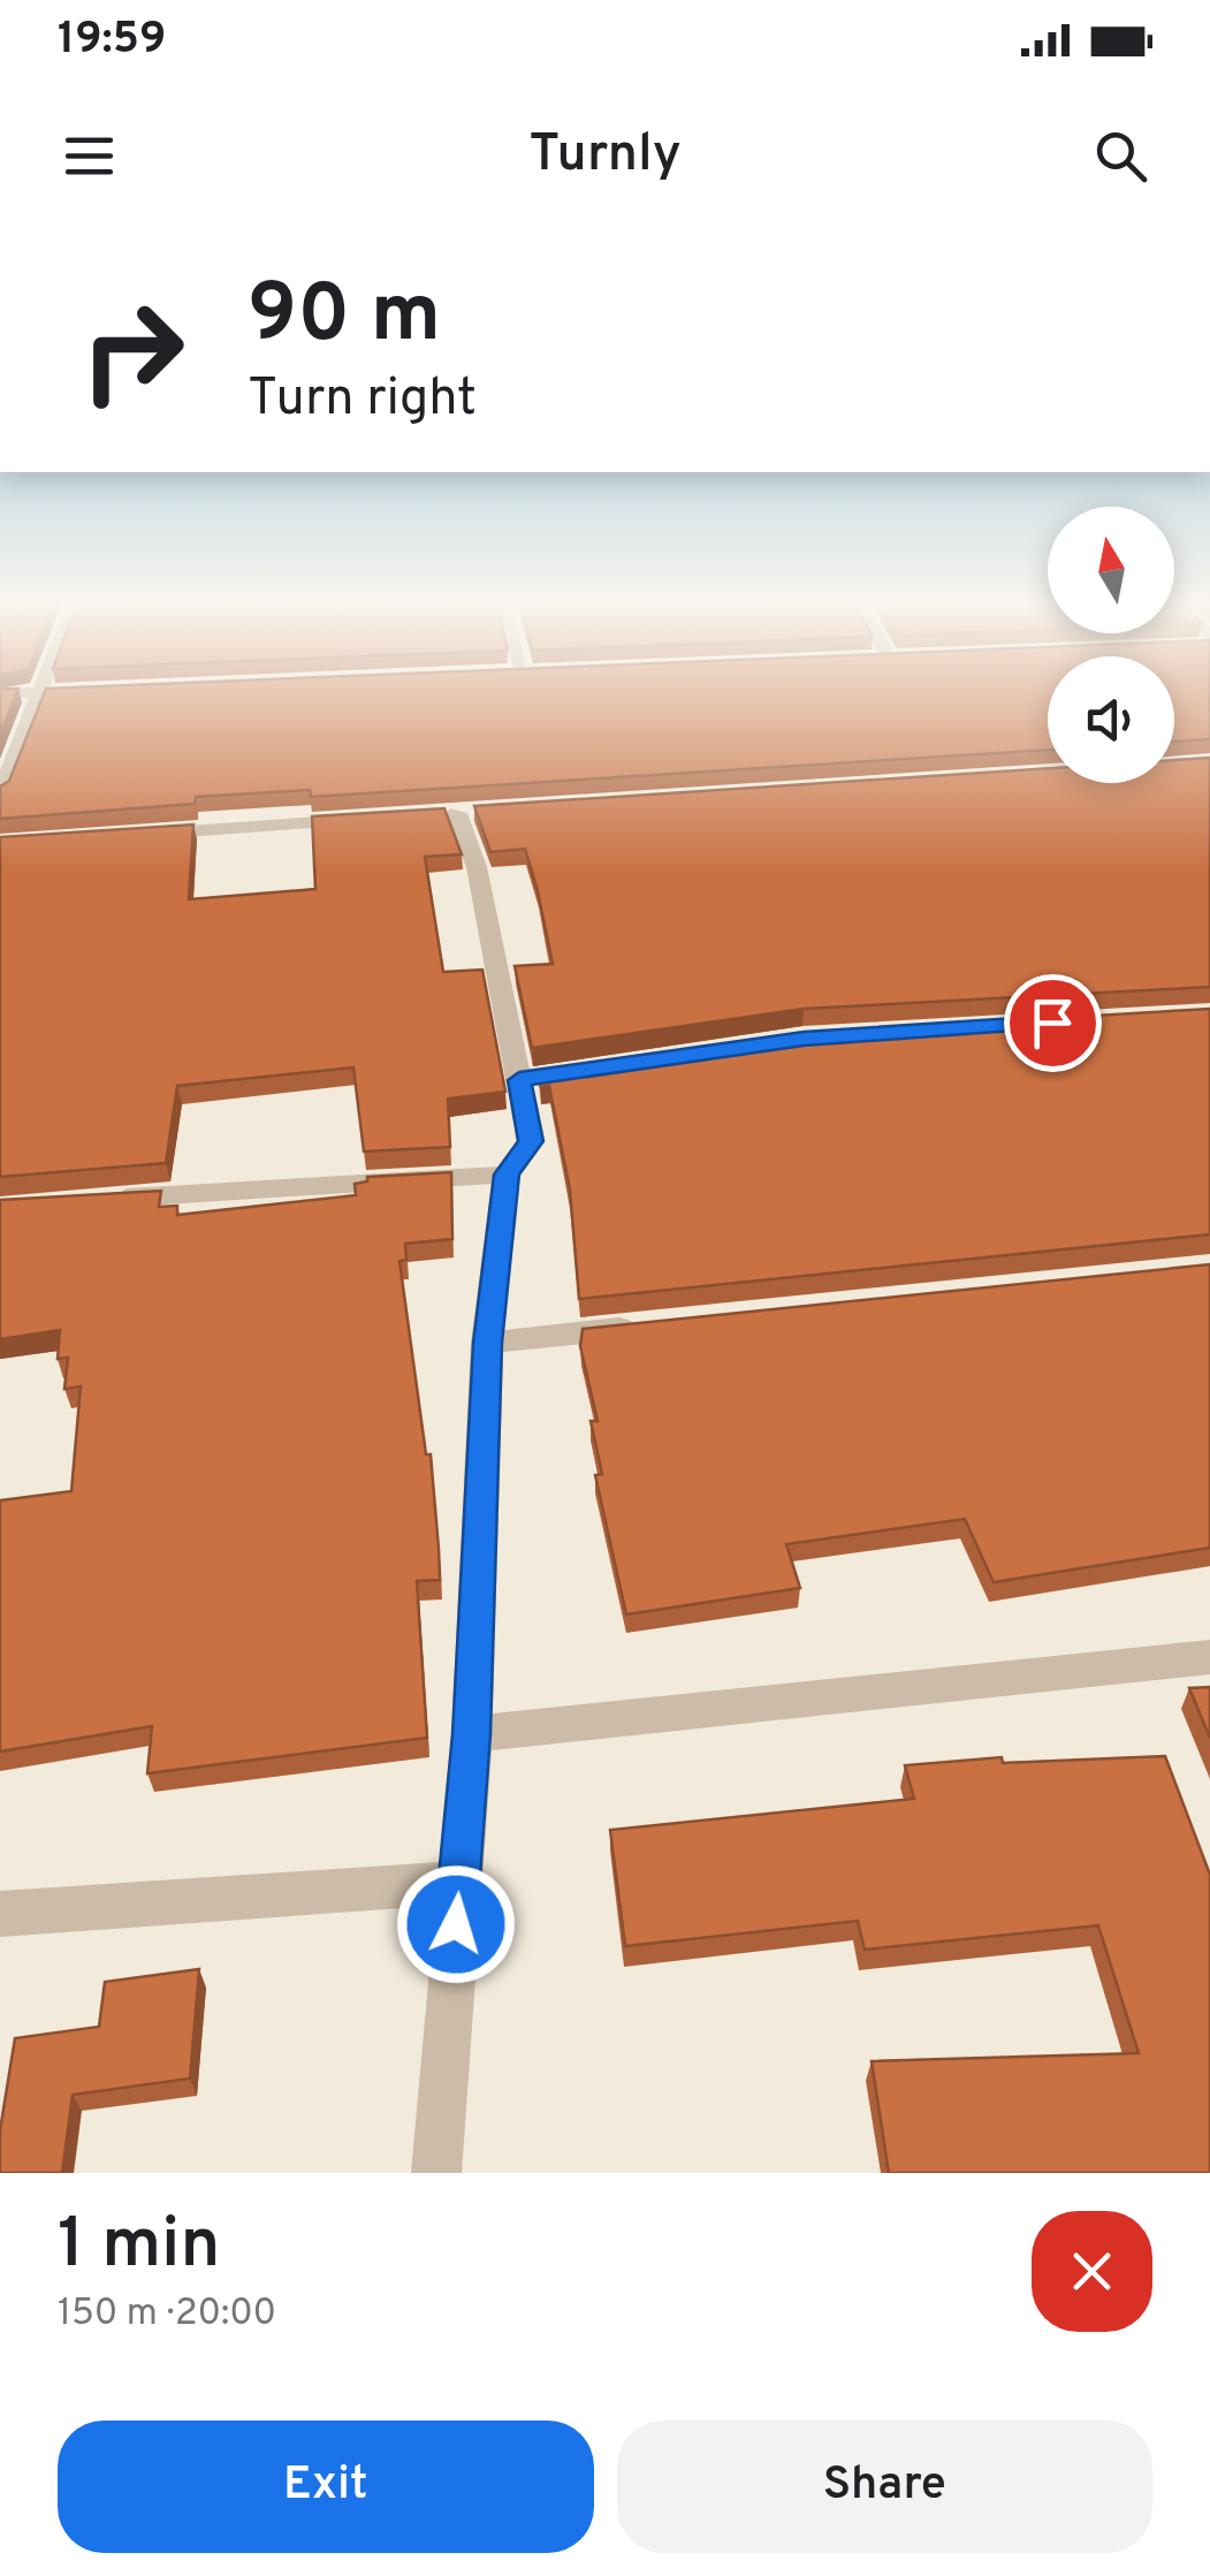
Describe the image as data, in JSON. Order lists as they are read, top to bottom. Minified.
{"north":"top","page":{"status":"19:59","header":"Turnly","turn":["90 m","Turn right"],"heading":["1 min","150 m · 20:00"],"buttons":["Exit","Share"]}}
